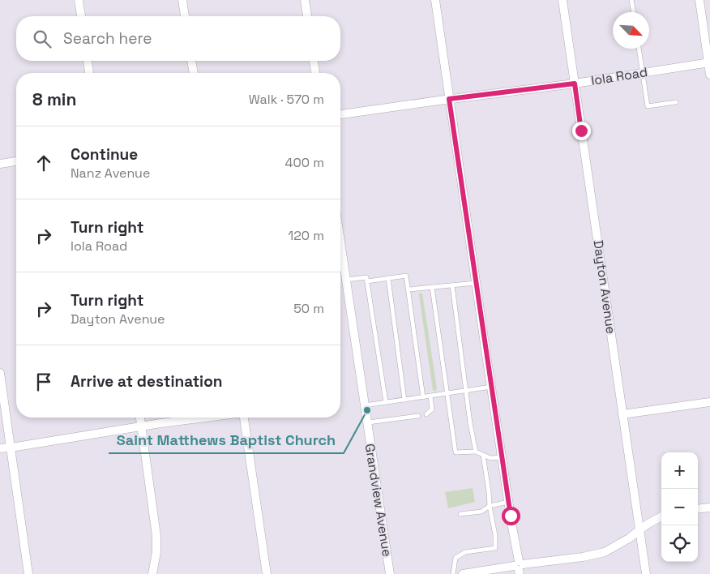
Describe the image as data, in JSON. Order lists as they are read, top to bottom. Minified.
{"streets":{"street":["Iola Road","Dayton Avenue","Grandview Avenue"]},"crossings":[["Iola Road","Dayton Avenue"]],"places":["Saint Matthews Baptist Church"],"north":"bottom right","page":{"search":"Search here","heading":["8 min","Walk · 570 m"],"list":[["Continue","Nanz Avenue","400 m"],["Turn right","Iola Road","120 m"],["Turn right","Dayton Avenue","50 m"],"Arrive at destination"],"map_buttons":["+","−"]}}
